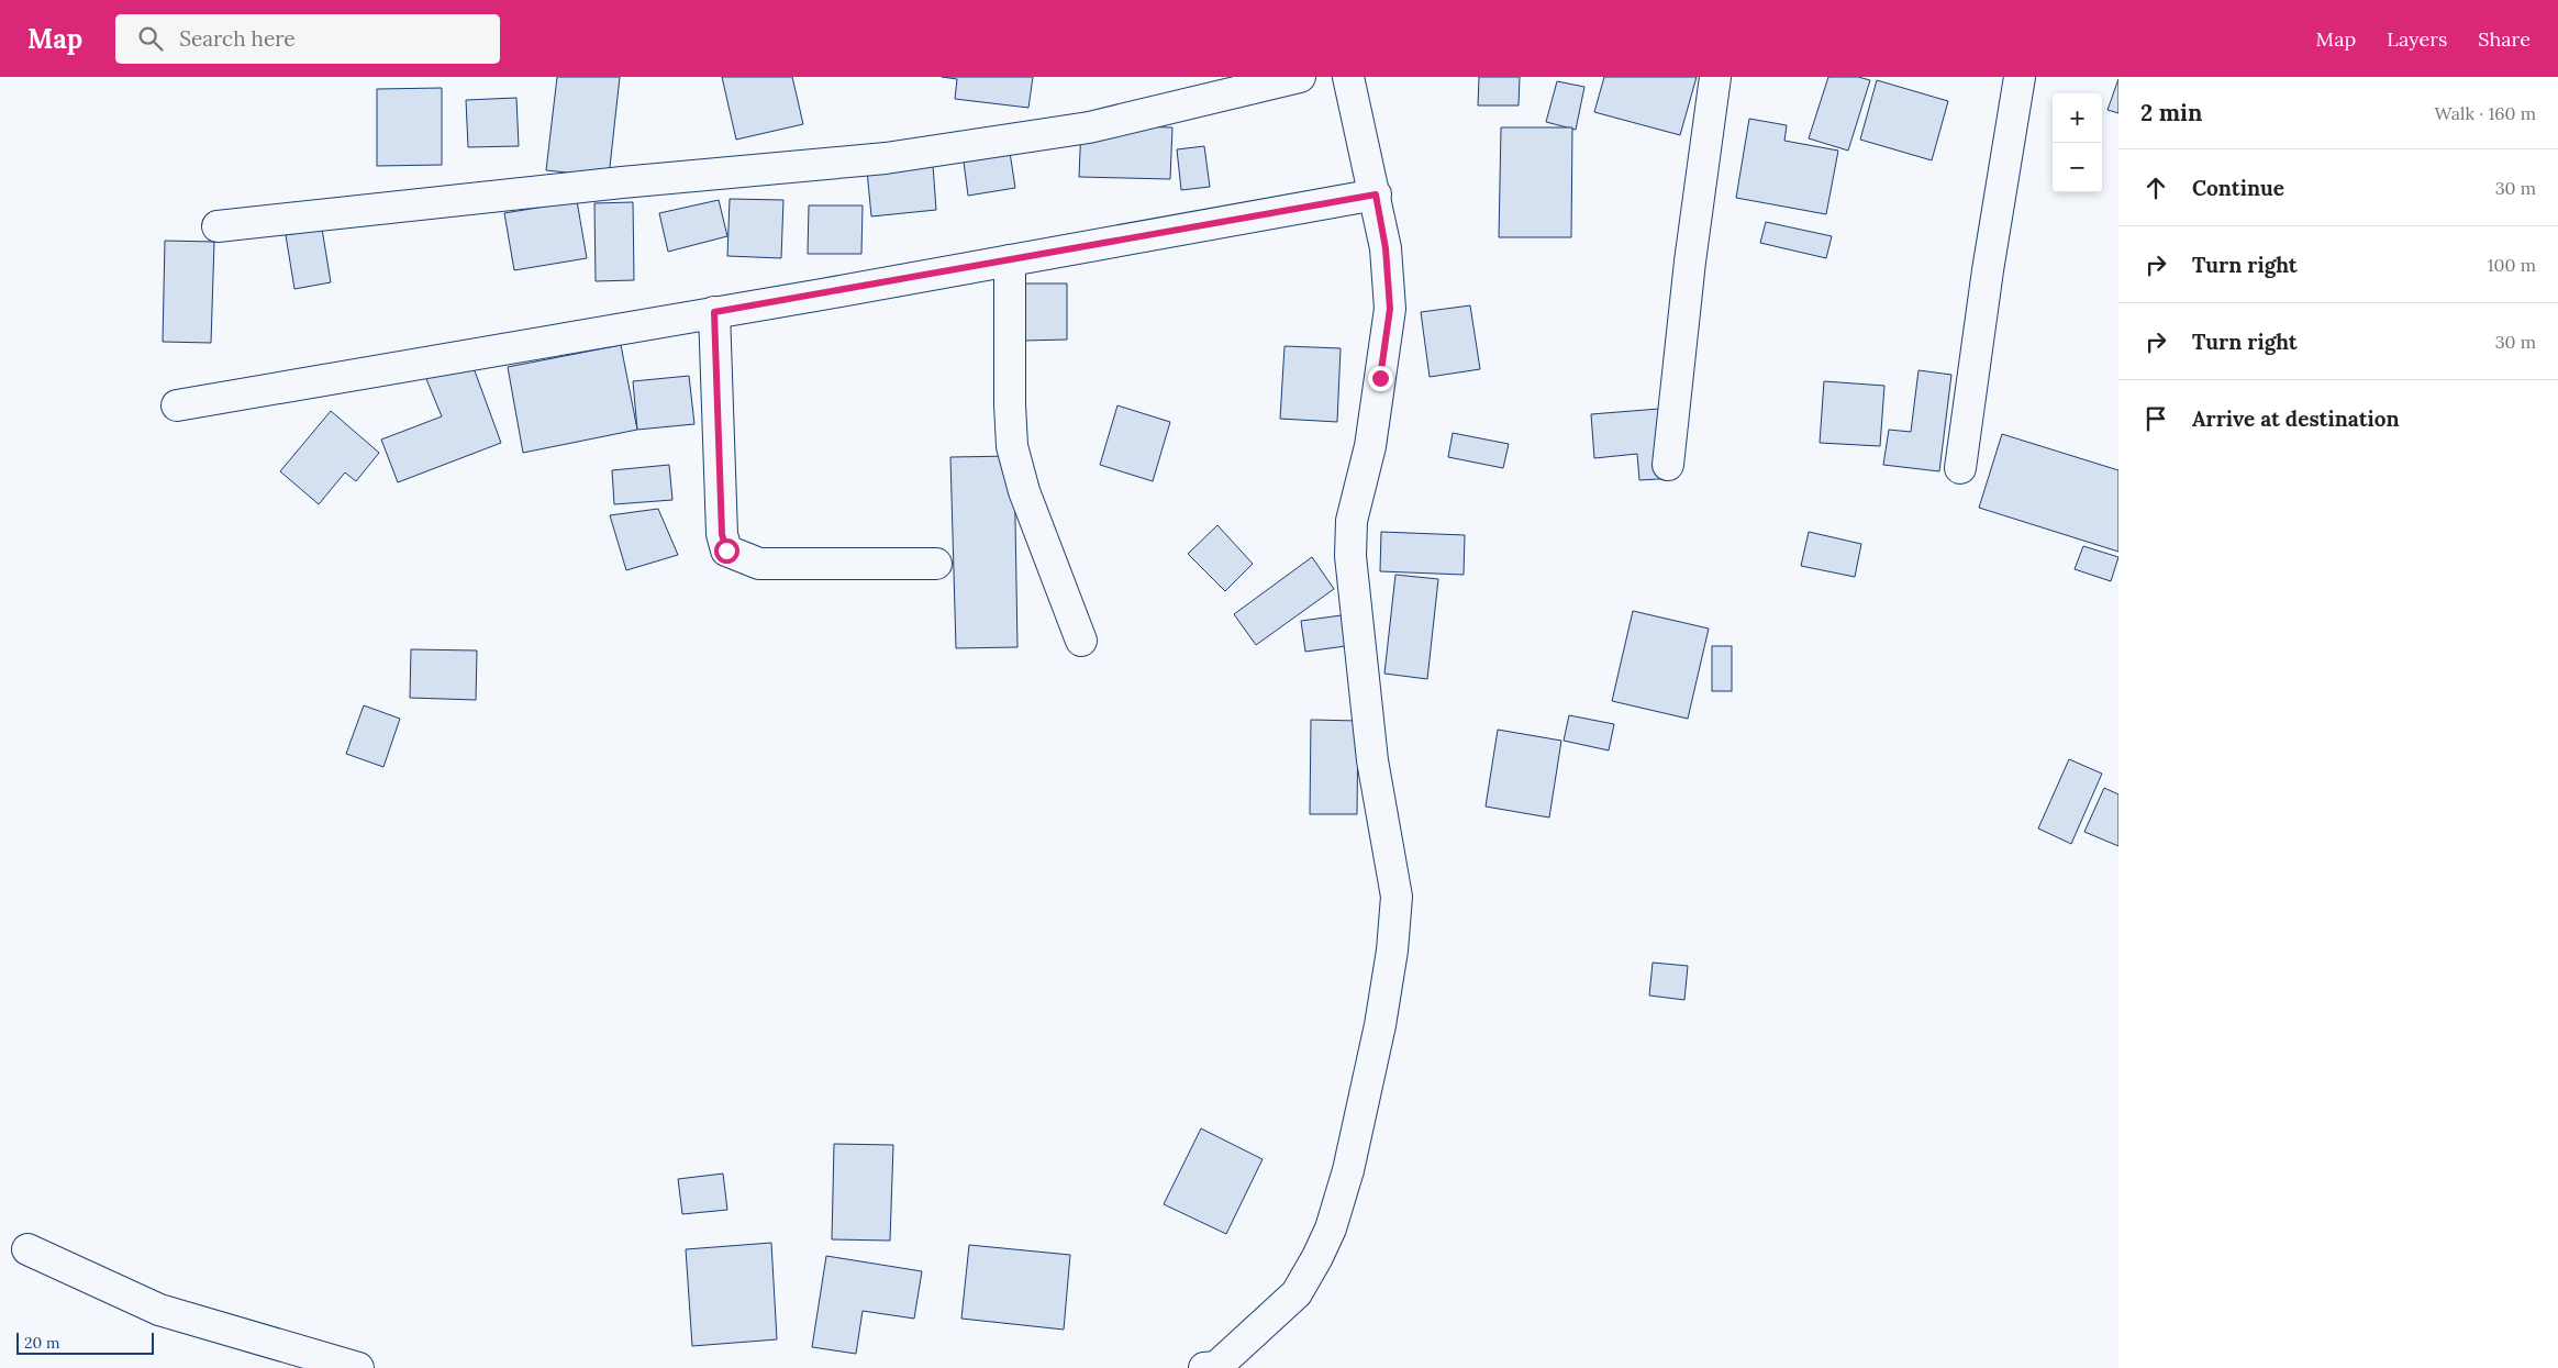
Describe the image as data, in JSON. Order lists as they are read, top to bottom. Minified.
{"scale_bar":"20 m","page":{"header":"Map","search":"Search here","nav":["Map","Layers","Share"],"heading":["2 min","Walk · 160 m"],"map_buttons":["+","−"],"list":[["Continue","30 m"],["Turn right","100 m"],["Turn right","30 m"],"Arrive at destination"],"scale":"20 m"}}
